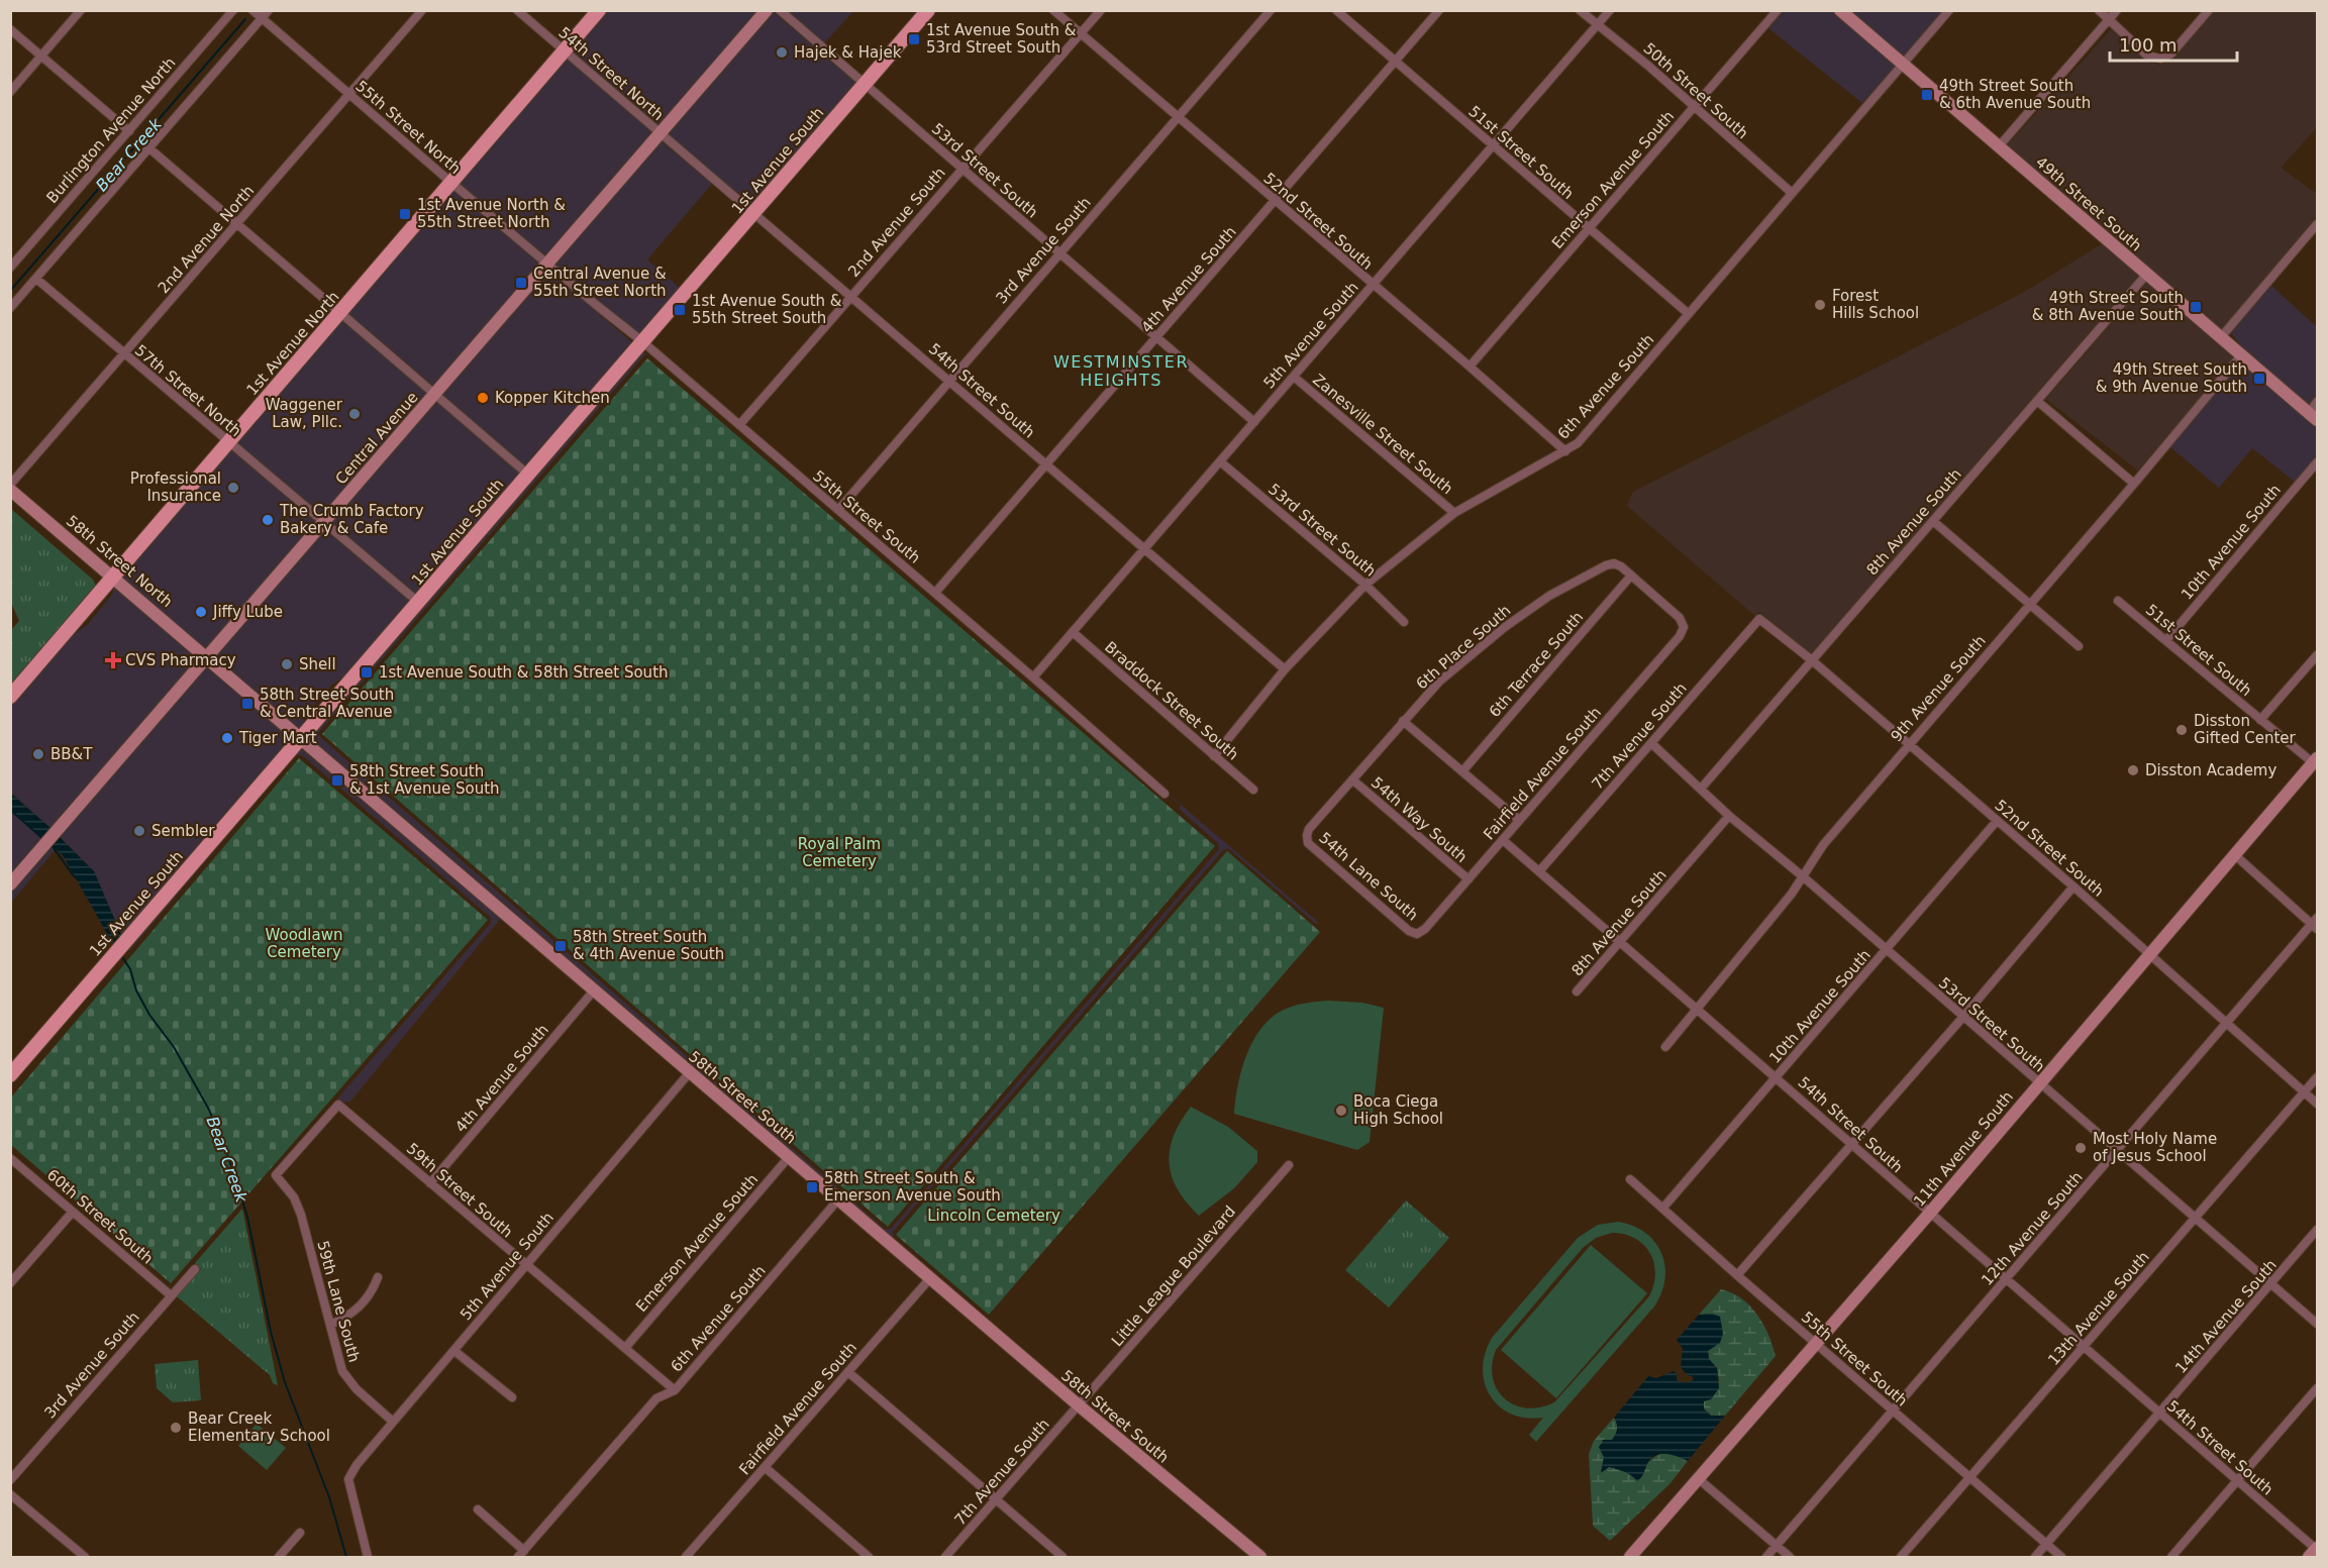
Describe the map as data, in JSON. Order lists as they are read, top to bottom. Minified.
{"streets":{"main road":["1st Avenue South","1st Avenue North"],"street":["54th Street North","50th Street South","55th Street North","Burlington Avenue North","51st Street South","53rd Street South","Emerson Avenue South","49th Street South","52nd Street South","2nd Avenue South","2nd Avenue North","3rd Avenue South","4th Avenue South","5th Avenue South","6th Avenue South","57th Street North","54th Street South","Zanesville Street South","Central Avenue","55th Street South","8th Avenue South","10th Avenue South","58th Street North","6th Place South","6th Terrace South","9th Avenue South","Braddock Street South","7th Avenue South","Fairfield Avenue South","54th Way South","54th Lane South","58th Street South","11th Avenue South","59th Street South","60th Street South","12th Avenue South","Little League Boulevard","59th Lane South","13th Avenue South","14th Avenue South"]},"crossings":[["54th Street North","1st Avenue North"],["54th Street North","54th Street South"],["54th Street North","Central Avenue"],["50th Street South","Emerson Avenue South"],["50th Street South","5th Avenue South"],["50th Street South","6th Avenue South"],["55th Street North","2nd Avenue North"],["55th Street North","1st Avenue North"],["55th Street North","Central Avenue"],["55th Street North","55th Street South"],["51st Street South","Emerson Avenue South"],["51st Street South","4th Avenue South"],["51st Street South","5th Avenue South"],["51st Street South","6th Avenue South"],["51st Street South","10th Avenue South"],["51st Street South","11th Avenue South"],["1st Avenue South","53rd Street South"],["1st Avenue South","57th Street North"],["1st Avenue South","54th Street South"],["1st Avenue South","55th Street South"],["1st Avenue South","58th Street South"],["53rd Street South","2nd Avenue South"],["53rd Street South","3rd Avenue South"],["53rd Street South","4th Avenue South"],["53rd Street South","5th Avenue South"],["53rd Street South","6th Avenue South"],["53rd Street South","8th Avenue South"],["53rd Street South","10th Avenue South"],["53rd Street South","9th Avenue South"],["53rd Street South","7th Avenue South"],["53rd Street South","11th Avenue South"],["53rd Street South","12th Avenue South"],["53rd Street South","13th Avenue South"],["53rd Street South","14th Avenue South"],["Emerson Avenue South","52nd Street South"],["Emerson Avenue South","58th Street South"],["Emerson Avenue South","59th Street South"],["49th Street South","6th Avenue South"],["49th Street South","8th Avenue South"],["49th Street South","9th Avenue South"],["52nd Street South","2nd Avenue South"],["52nd Street South","3rd Avenue South"],["52nd Street South","4th Avenue South"],["52nd Street South","5th Avenue South"],["52nd Street South","6th Avenue South"],["52nd Street South","8th Avenue South"],["52nd Street South","10th Avenue South"],["52nd Street South","9th Avenue South"],["52nd Street South","7th Avenue South"],["52nd Street South","11th Avenue South"],["52nd Street South","12th Avenue South"],["52nd Street South","13th Avenue South"],["2nd Avenue South","54th Street South"],["2nd Avenue South","55th Street South"],["2nd Avenue North","57th Street North"],["3rd Avenue South","54th Street South"],["3rd Avenue South","55th Street South"],["3rd Avenue South","60th Street South"],["4th Avenue South","54th Street South"],["4th Avenue South","55th Street South"],["4th Avenue South","58th Street South"],["4th Avenue South","59th Street South"],["5th Avenue South","54th Street South"],["5th Avenue South","Zanesville Street South"],["5th Avenue South","55th Street South"],["5th Avenue South","Braddock Street South"],["5th Avenue South","58th Street South"],["5th Avenue South","59th Street South"],["5th Avenue South","59th Lane South"],["1st Avenue North","57th Street North"],["1st Avenue North","58th Street North"],["6th Avenue South","54th Street South"],["6th Avenue South","Zanesville Street South"],["6th Avenue South","Braddock Street South"],["6th Avenue South","58th Street South"],["6th Avenue South","59th Street South"],["57th Street North","Central Avenue"],["54th Street South","Central Avenue"],["54th Street South","8th Avenue South"],["54th Street South","10th Avenue South"],["54th Street South","9th Avenue South"],["54th Street South","7th Avenue South"],["54th Street South","Fairfield Avenue South"],["54th Street South","11th Avenue South"],["54th Street South","12th Avenue South"],["54th Street South","13th Avenue South"],["54th Street South","14th Avenue South"],["Central Avenue","55th Street South"],["Central Avenue","58th Street North"],["Central Avenue","58th Street South"],["55th Street South","10th Avenue South"],["55th Street South","11th Avenue South"],["55th Street South","12th Avenue South"],["55th Street South","13th Avenue South"],["55th Street South","14th Avenue South"],["58th Street North","58th Street South"],["6th Place South","6th Terrace South"],["6th Place South","Fairfield Avenue South"],["6th Place South","54th Way South"],["6th Place South","54th Lane South"],["6th Terrace South","Fairfield Avenue South"],["7th Avenue South","58th Street South"],["7th Avenue South","Little League Boulevard"],["Fairfield Avenue South","54th Way South"],["Fairfield Avenue South","54th Lane South"],["Fairfield Avenue South","58th Street South"],["58th Street South","Little League Boulevard"],["59th Street South","59th Lane South"]],"districts":["WESTMINSTER HEIGHTS"],"water":["Bear Creek"],"parks":["Royal Palm Cemetery","Woodlawn Cemetery","Lincoln Cemetery"],"places":{"transit":["1st Avenue South & 53rd Street South","49th Street South & 6th Avenue South","1st Avenue North & 55th Street North","Central Avenue & 55th Street North","49th Street South & 8th Avenue South","1st Avenue South & 55th Street South","49th Street South & 9th Avenue South","1st Avenue South & 58th Street South","58th Street South & Central Avenue","58th Street South & 1st Avenue South","58th Street South & 4th Avenue South","58th Street South & Emerson Avenue South"],"other":["Hajek & Hajek","Forest Hills School","Kopper Kitchen","Waggener Law, Pllc.","Professional Insurance","The Crumb Factory Bakery & Cafe","Jiffy Lube","Shell","Disston Gifted Center","Tiger Mart","BB&T","Disston Academy","Sembler","Boca Ciega High School","Most Holy Name of Jesus School","Bear Creek Elementary School"],"health":["CVS Pharmacy"]},"scale_bar":"100 m"}
